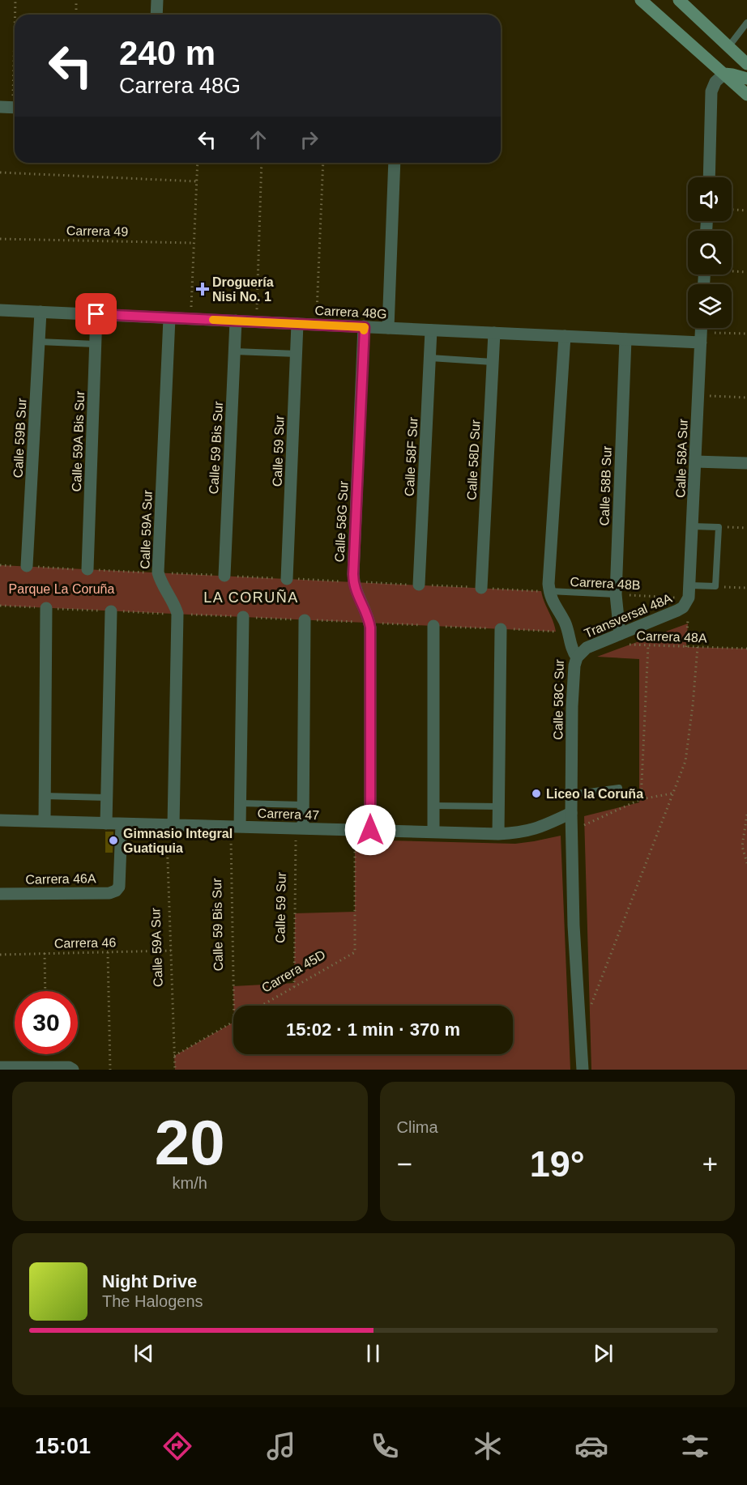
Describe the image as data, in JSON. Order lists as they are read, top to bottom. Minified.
{"streets":{"street":["Carrera 48G","Calle 59B Sur","Calle 59A Bis Sur","Calle 59 Bis Sur","Calle 59 Sur","Calle 58F Sur","Calle 58A Sur","Calle 58D Sur","Calle 58B Sur","Calle 58G Sur","Calle 59A Sur","Transversal 48A","Calle 58C Sur","Carrera 47","Carrera 46A"],"lane":["Carrera 48B"],"path":["Carrera 49","Carrera 48A","Carrera 46","Carrera 45D"]},"crossings":[["Carrera 48G","Calle 59B Sur"],["Carrera 48G","Calle 59A Bis Sur"],["Carrera 48G","Calle 59 Bis Sur"],["Carrera 48G","Calle 59 Sur"],["Carrera 48G","Calle 58F Sur"],["Carrera 48G","Calle 58A Sur"],["Carrera 48G","Calle 58D Sur"],["Carrera 48G","Calle 58B Sur"],["Carrera 48G","Calle 58G Sur"],["Carrera 48G","Calle 59A Sur"],["Carrera 48G","Calle 58C Sur"],["Calle 59 Bis Sur","Carrera 47"],["Calle 59 Sur","Carrera 47"],["Calle 59 Sur","Carrera 45D"],["Calle 58A Sur","Carrera 48B"],["Calle 58A Sur","Transversal 48A"],["Calle 58B Sur","Carrera 48B"],["Calle 58B Sur","Transversal 48A"],["Calle 58B Sur","Carrera 48A"],["Calle 58G Sur","Carrera 47"],["Calle 59A Sur","Carrera 47"],["Calle 59A Sur","Carrera 46"],["Carrera 48B","Transversal 48A"],["Carrera 48B","Calle 58C Sur"],["Transversal 48A","Carrera 48A"],["Transversal 48A","Calle 58C Sur"],["Calle 58C Sur","Carrera 47"],["Carrera 47","Carrera 46A"],["Carrera 47","Carrera 45D"]],"districts":["LA CORUÑA"],"parks":["Parque La Coruña"],"places":{"health":["Droguería Nisi No. 1"],"other":["Liceo la Coruña","Gimnasio Integral Guatiquia"]},"page":{"turn":["240 m","Carrera 48G"],"limit":"30","trip":"15:02 · 1 min · 370 m","tile":[["20","km/h"],"Clima"],"heat":["−","19°","+"],"song":["Night Drive","The Halogens"],"tabs":"15:01"}}
